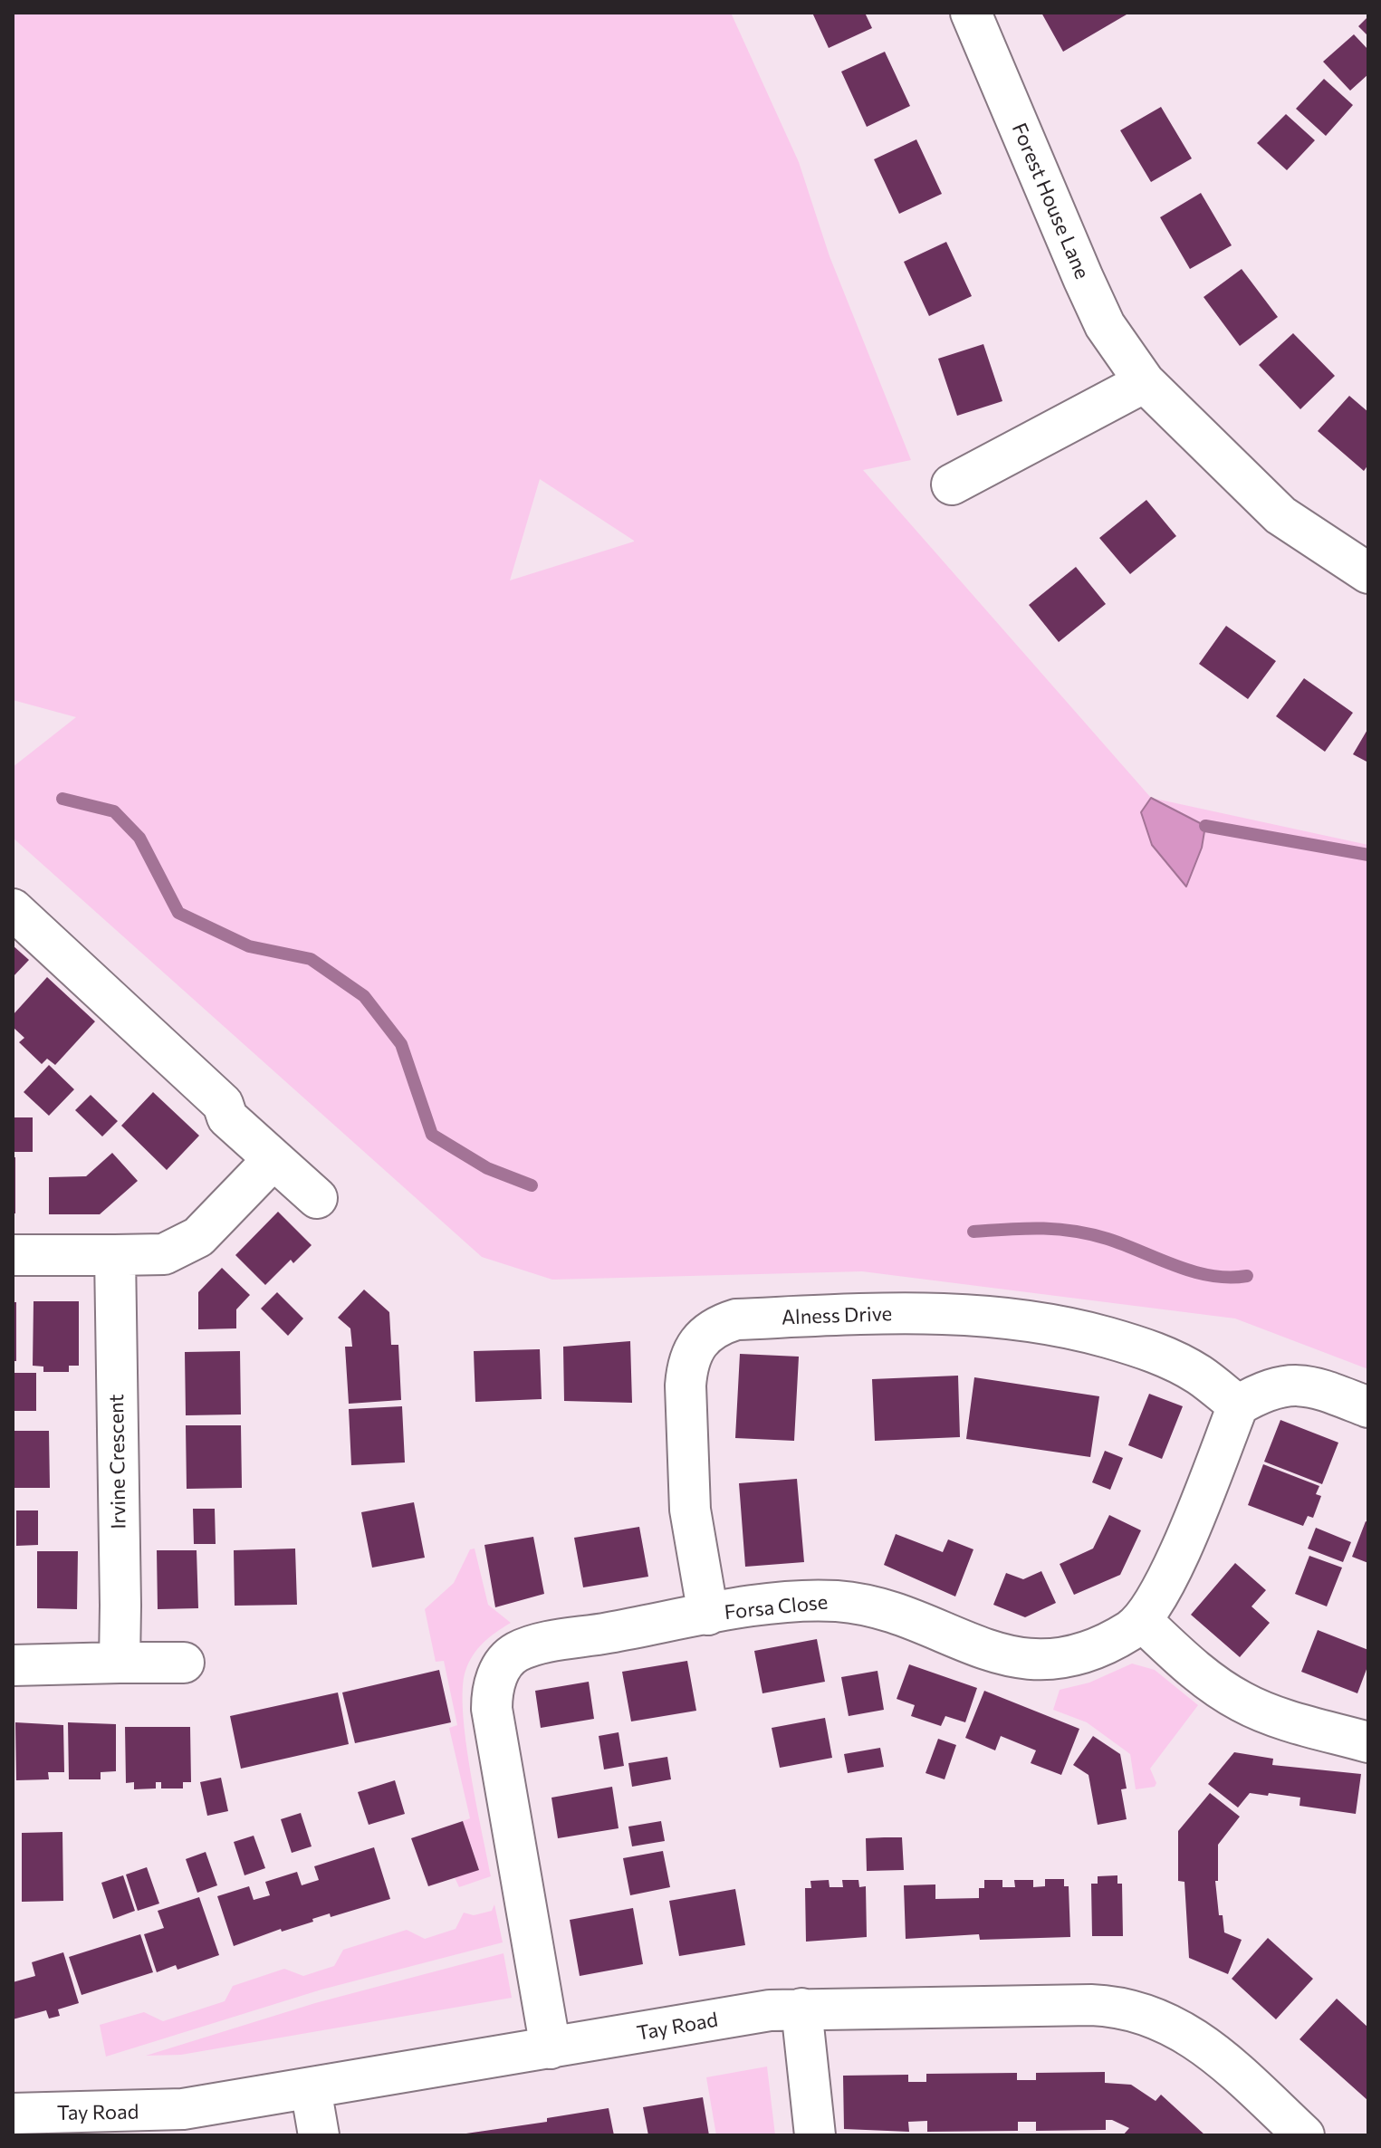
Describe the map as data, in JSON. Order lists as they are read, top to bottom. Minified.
{"streets":{"street":["Forest House Lane","Alness Drive","Irvine Crescent","Forsa Close","Tay Road"]},"crossings":[["Alness Drive","Forsa Close"],["Forsa Close","Tay Road"]]}
